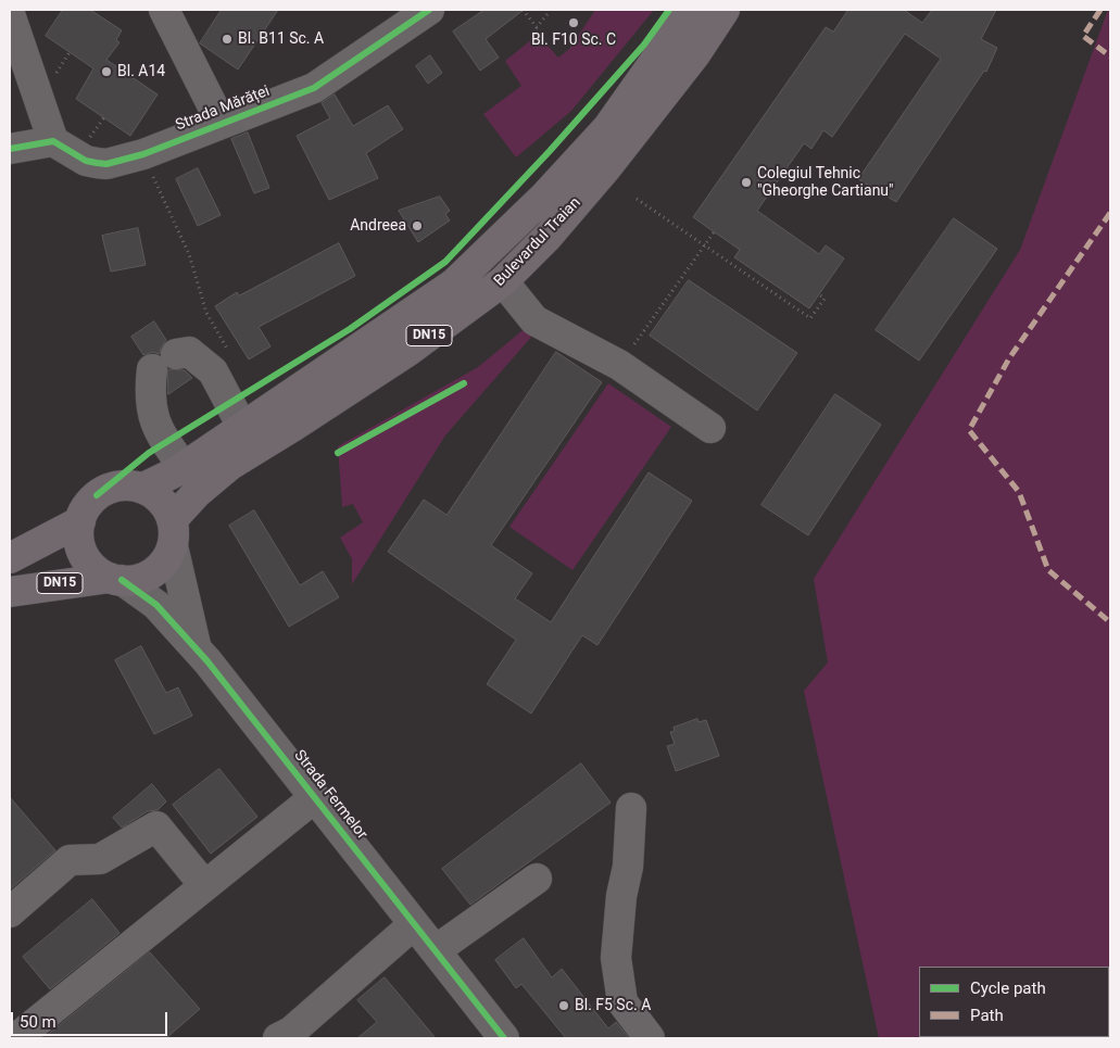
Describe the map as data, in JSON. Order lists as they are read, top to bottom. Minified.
{"streets":{"main road":["Bulevardul Traian","DN15"],"street":["Strada Mărăței","Strada Fermelor"]},"crossings":[["Bulevardul Traian","DN15"],["Bulevardul Traian","Strada Fermelor"],["DN15","Strada Fermelor"]],"places":["Bl. F10 Sc. C","Bl. B11 Sc. A","Bl. A14","Colegiul Tehnic \"Gheorghe Cartianu\"","Andreea","Bl. F5 Sc. A"],"legend":["Cycle path","Path"],"scale_bar":"50 m"}
